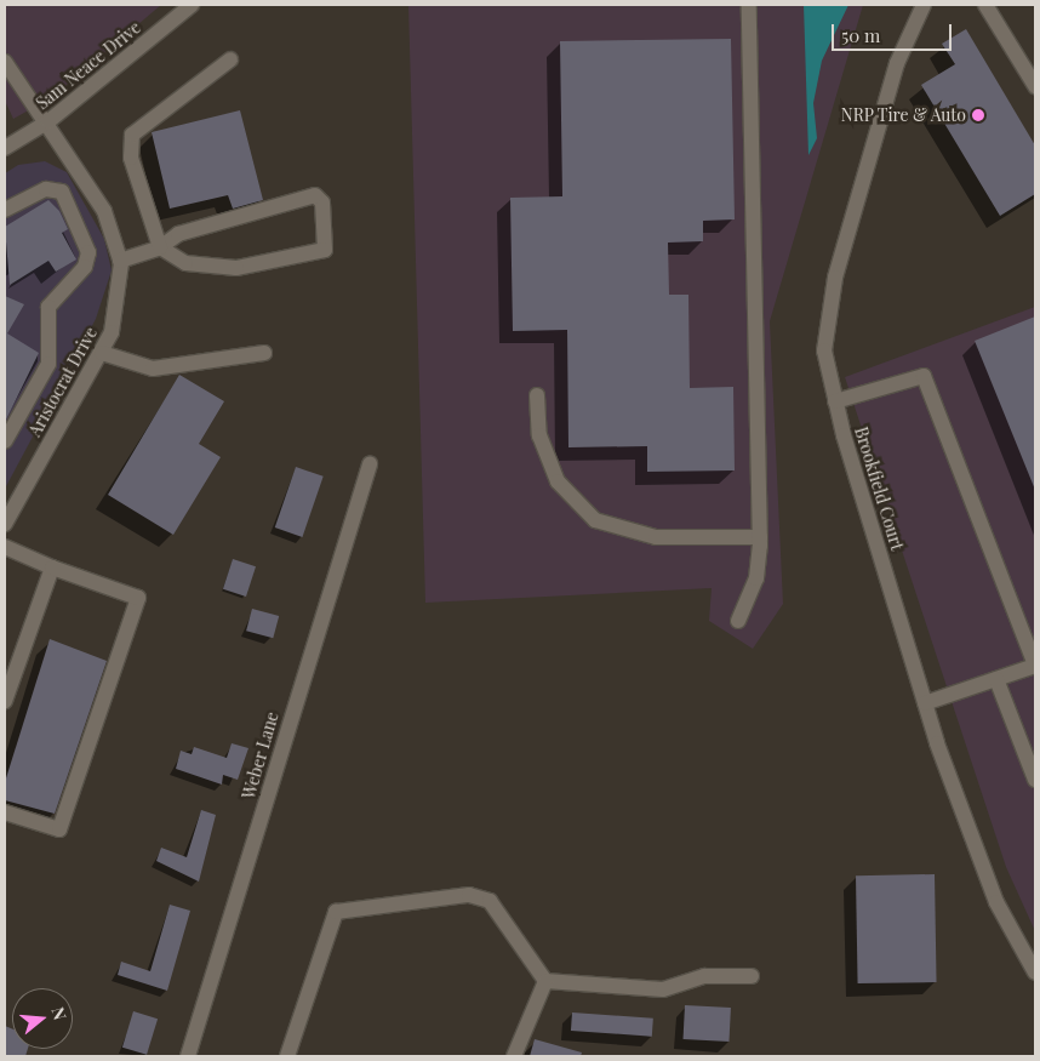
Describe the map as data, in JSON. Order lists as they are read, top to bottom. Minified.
{"streets":{"street":["Sam Neace Drive","Aristocrat Drive","Brookfield Court","Weber Lane"]},"crossings":[["Sam Neace Drive","Aristocrat Drive"]],"places":["NRP Tire & Auto"],"scale_bar":"50 m","north":"right"}
